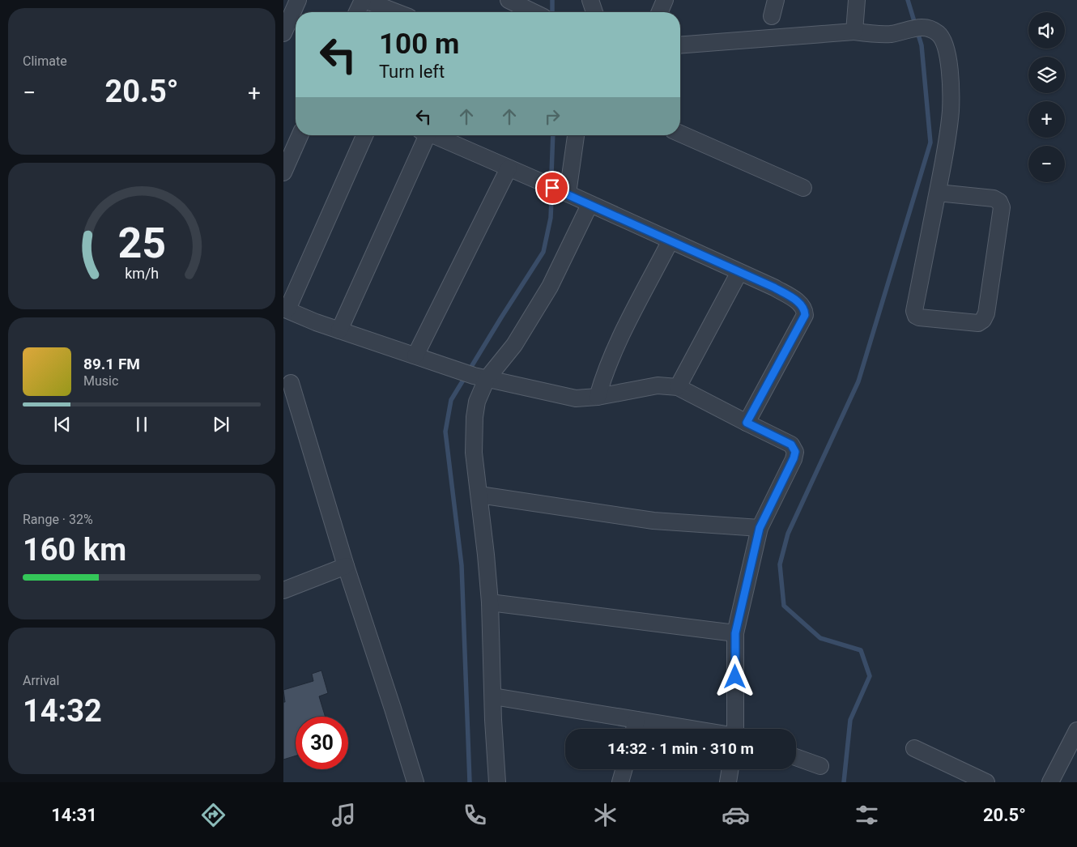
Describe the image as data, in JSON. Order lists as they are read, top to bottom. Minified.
{"page":{"tile":["Climate",["Range · 32%","160 km"],["Arrival","14:32"]],"map_buttons":["+","−"],"turn":["100 m","Turn left"],"heat":["−","20.5°","+"],"song":["89.1 FM","Music"],"limit":"30","trip":"14:32 · 1 min · 310 m","tabs":["14:31","20.5°"],"gauge":["25","km/h"]}}
